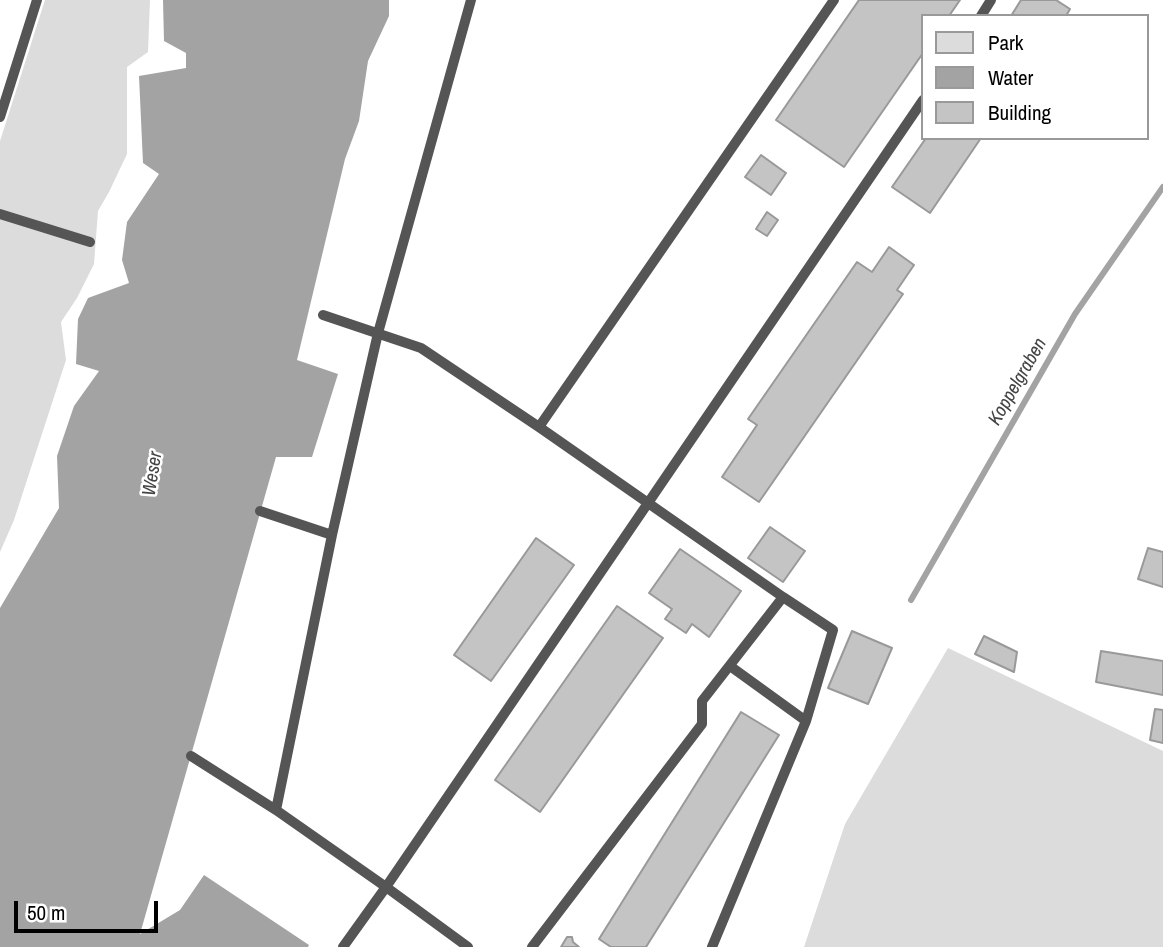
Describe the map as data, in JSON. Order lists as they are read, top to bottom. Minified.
{"water":["Koppelgraben","Weser"],"legend":["Park","Water","Building"],"scale_bar":"50 m"}
